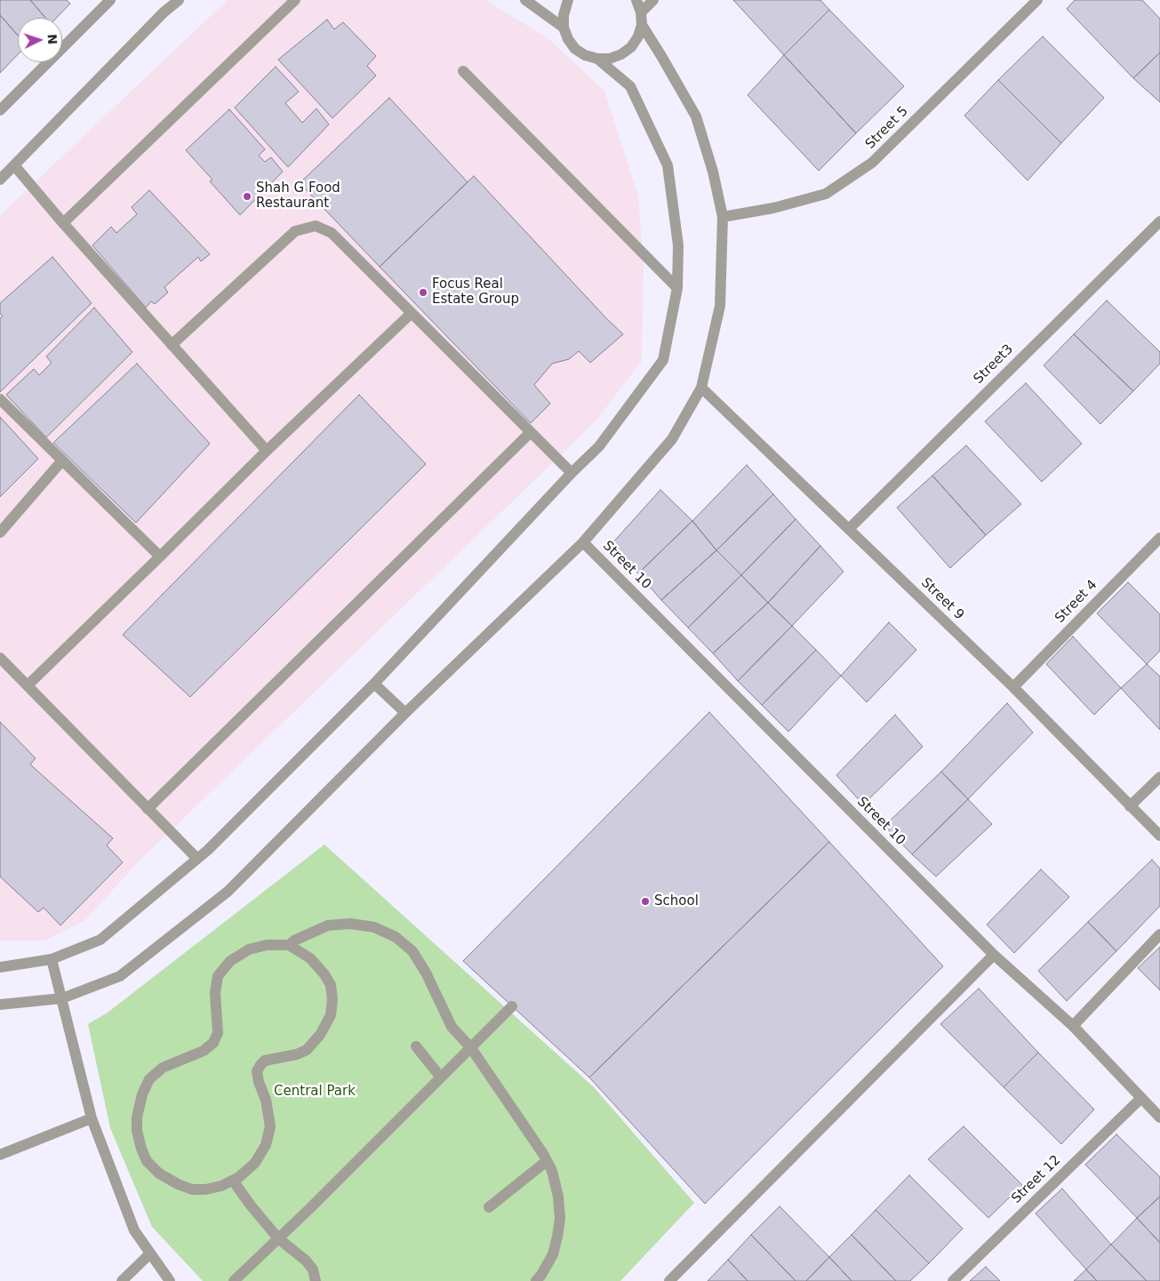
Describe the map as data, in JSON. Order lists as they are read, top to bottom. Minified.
{"streets":{"street":["Street 5","Street3","Street 10","Street 9","Street 4","Street 12"]},"crossings":[["Street3","Street 9"],["Street 10","Street 12"],["Street 9","Street 4"]],"parks":["Central Park"],"places":["Shah G Food Restaurant","Focus Real Estate Group","School"],"north":"right"}
